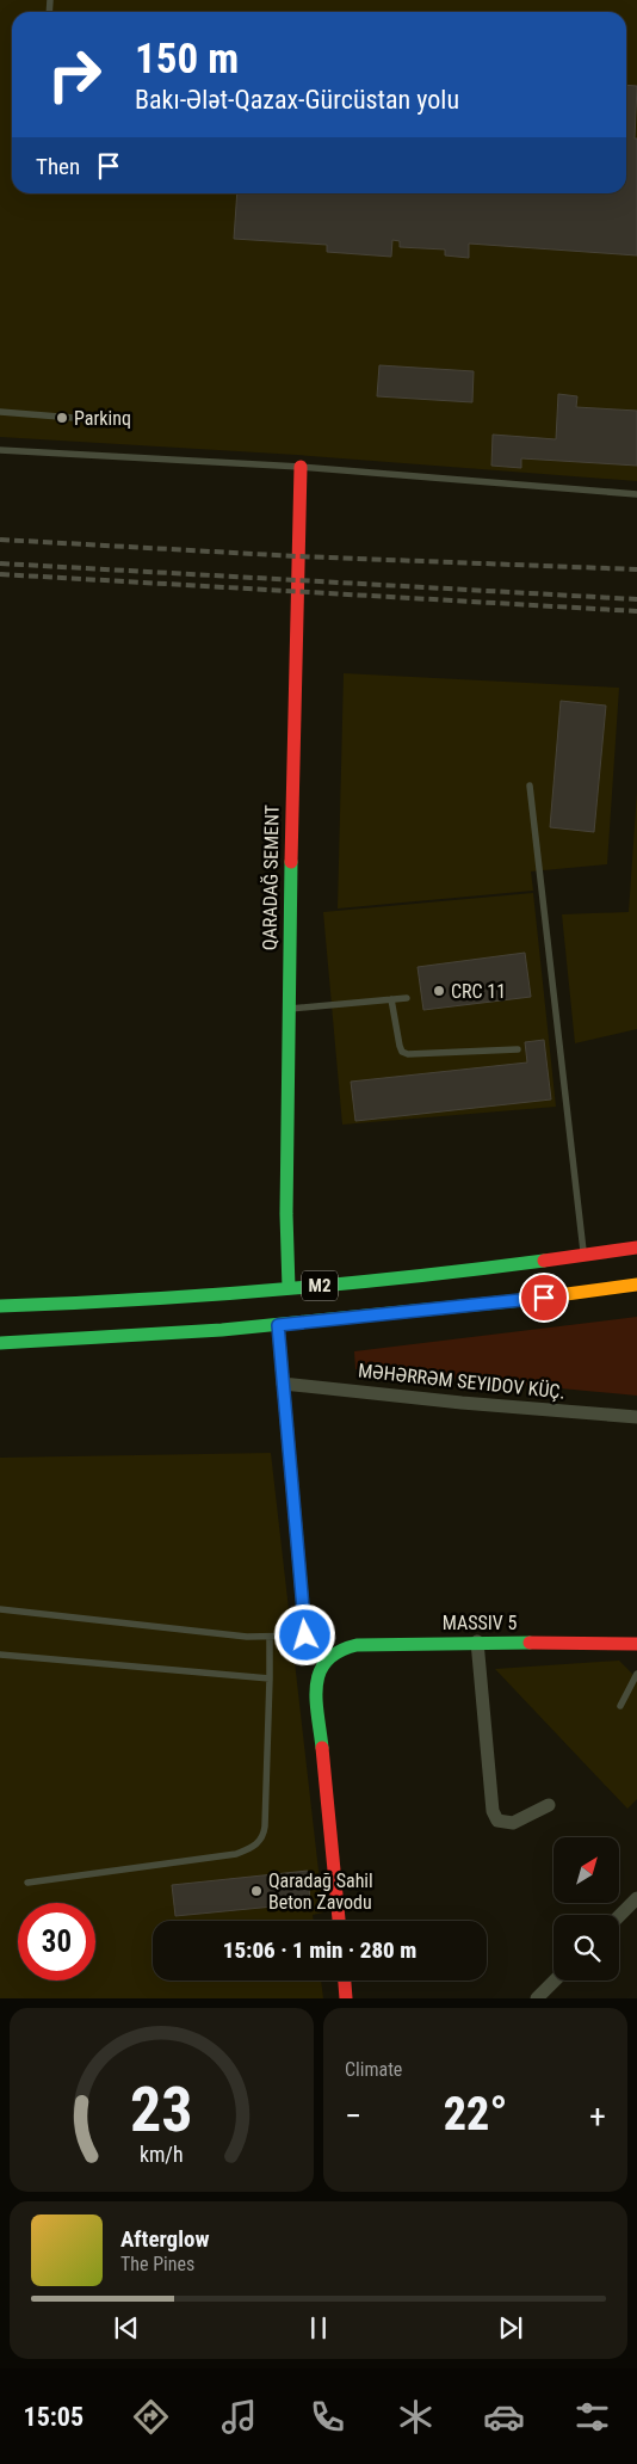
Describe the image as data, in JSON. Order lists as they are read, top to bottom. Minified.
{"streets":{"main road":["QARADAĞ SEMENT","M2","MASSIV 5"],"street":["MƏHƏRRƏM SEYIDOV KÜÇ."]},"crossings":[["QARADAĞ SEMENT","M2"]],"places":["Parkinq","CRC 11","Qaradağ Sahil Beton Zavodu"],"north":"top right","page":{"turn":["150 m","Bakı-Ələt-Qazax-Gürcüstan yolu"],"then":"Then","limit":"30","trip":"15:06 · 1 min · 280 m","tile":"Climate","heat":["−","22°","+"],"song":["Afterglow","The Pines"],"tabs":"15:05","gauge":["23","km/h"]}}
